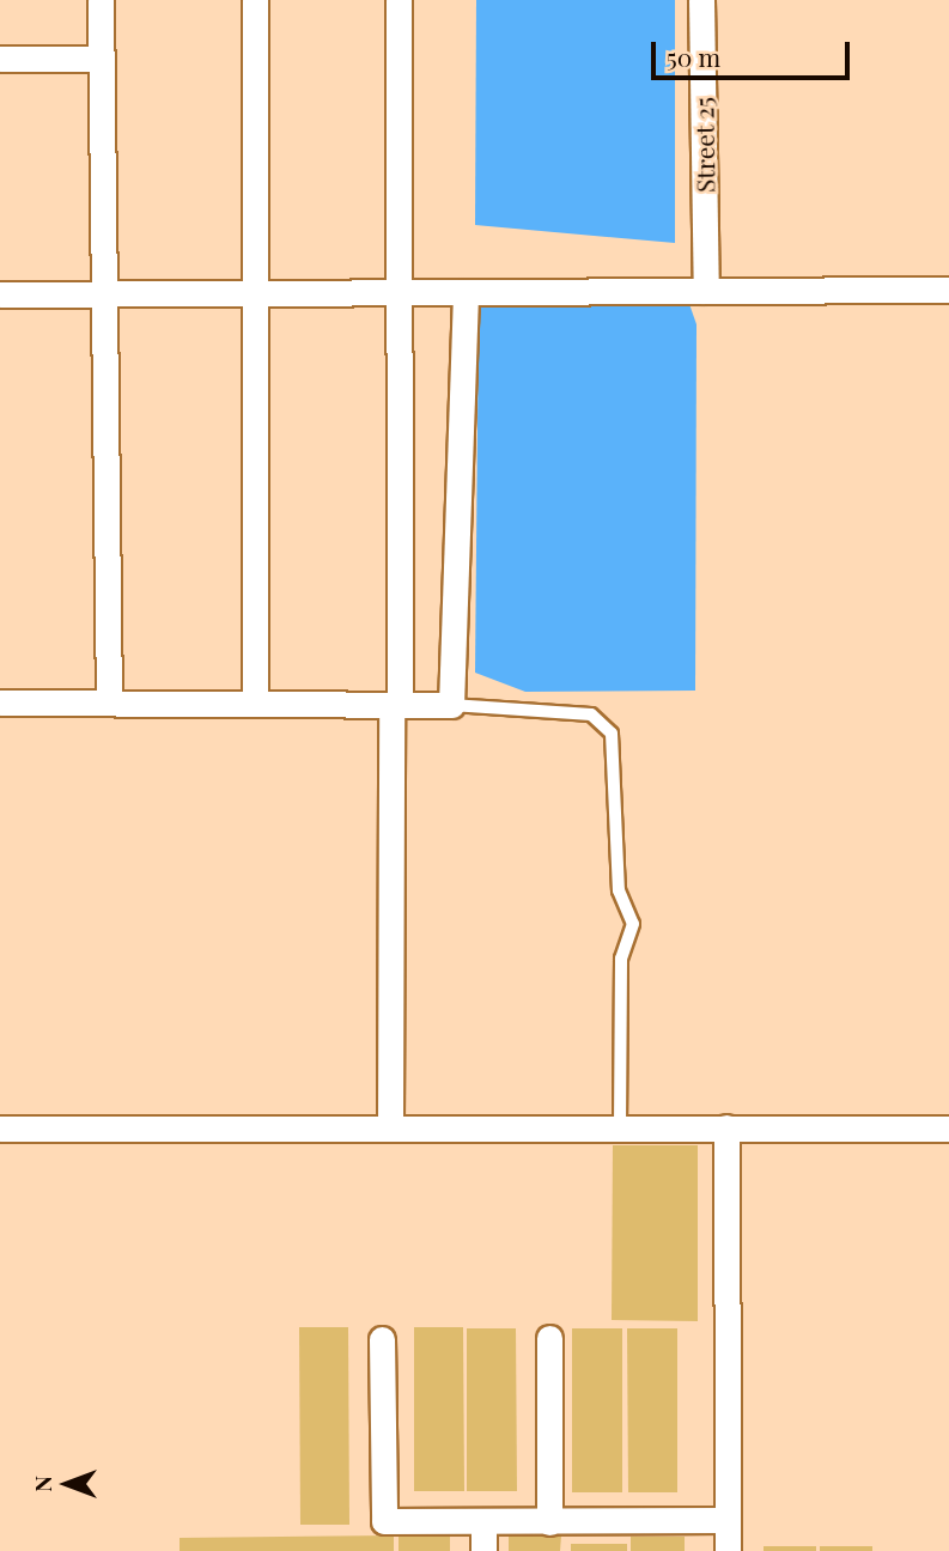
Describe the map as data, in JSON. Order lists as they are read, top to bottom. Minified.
{"streets":{"street":["Street 25"]},"scale_bar":"50 m","north":"left"}
